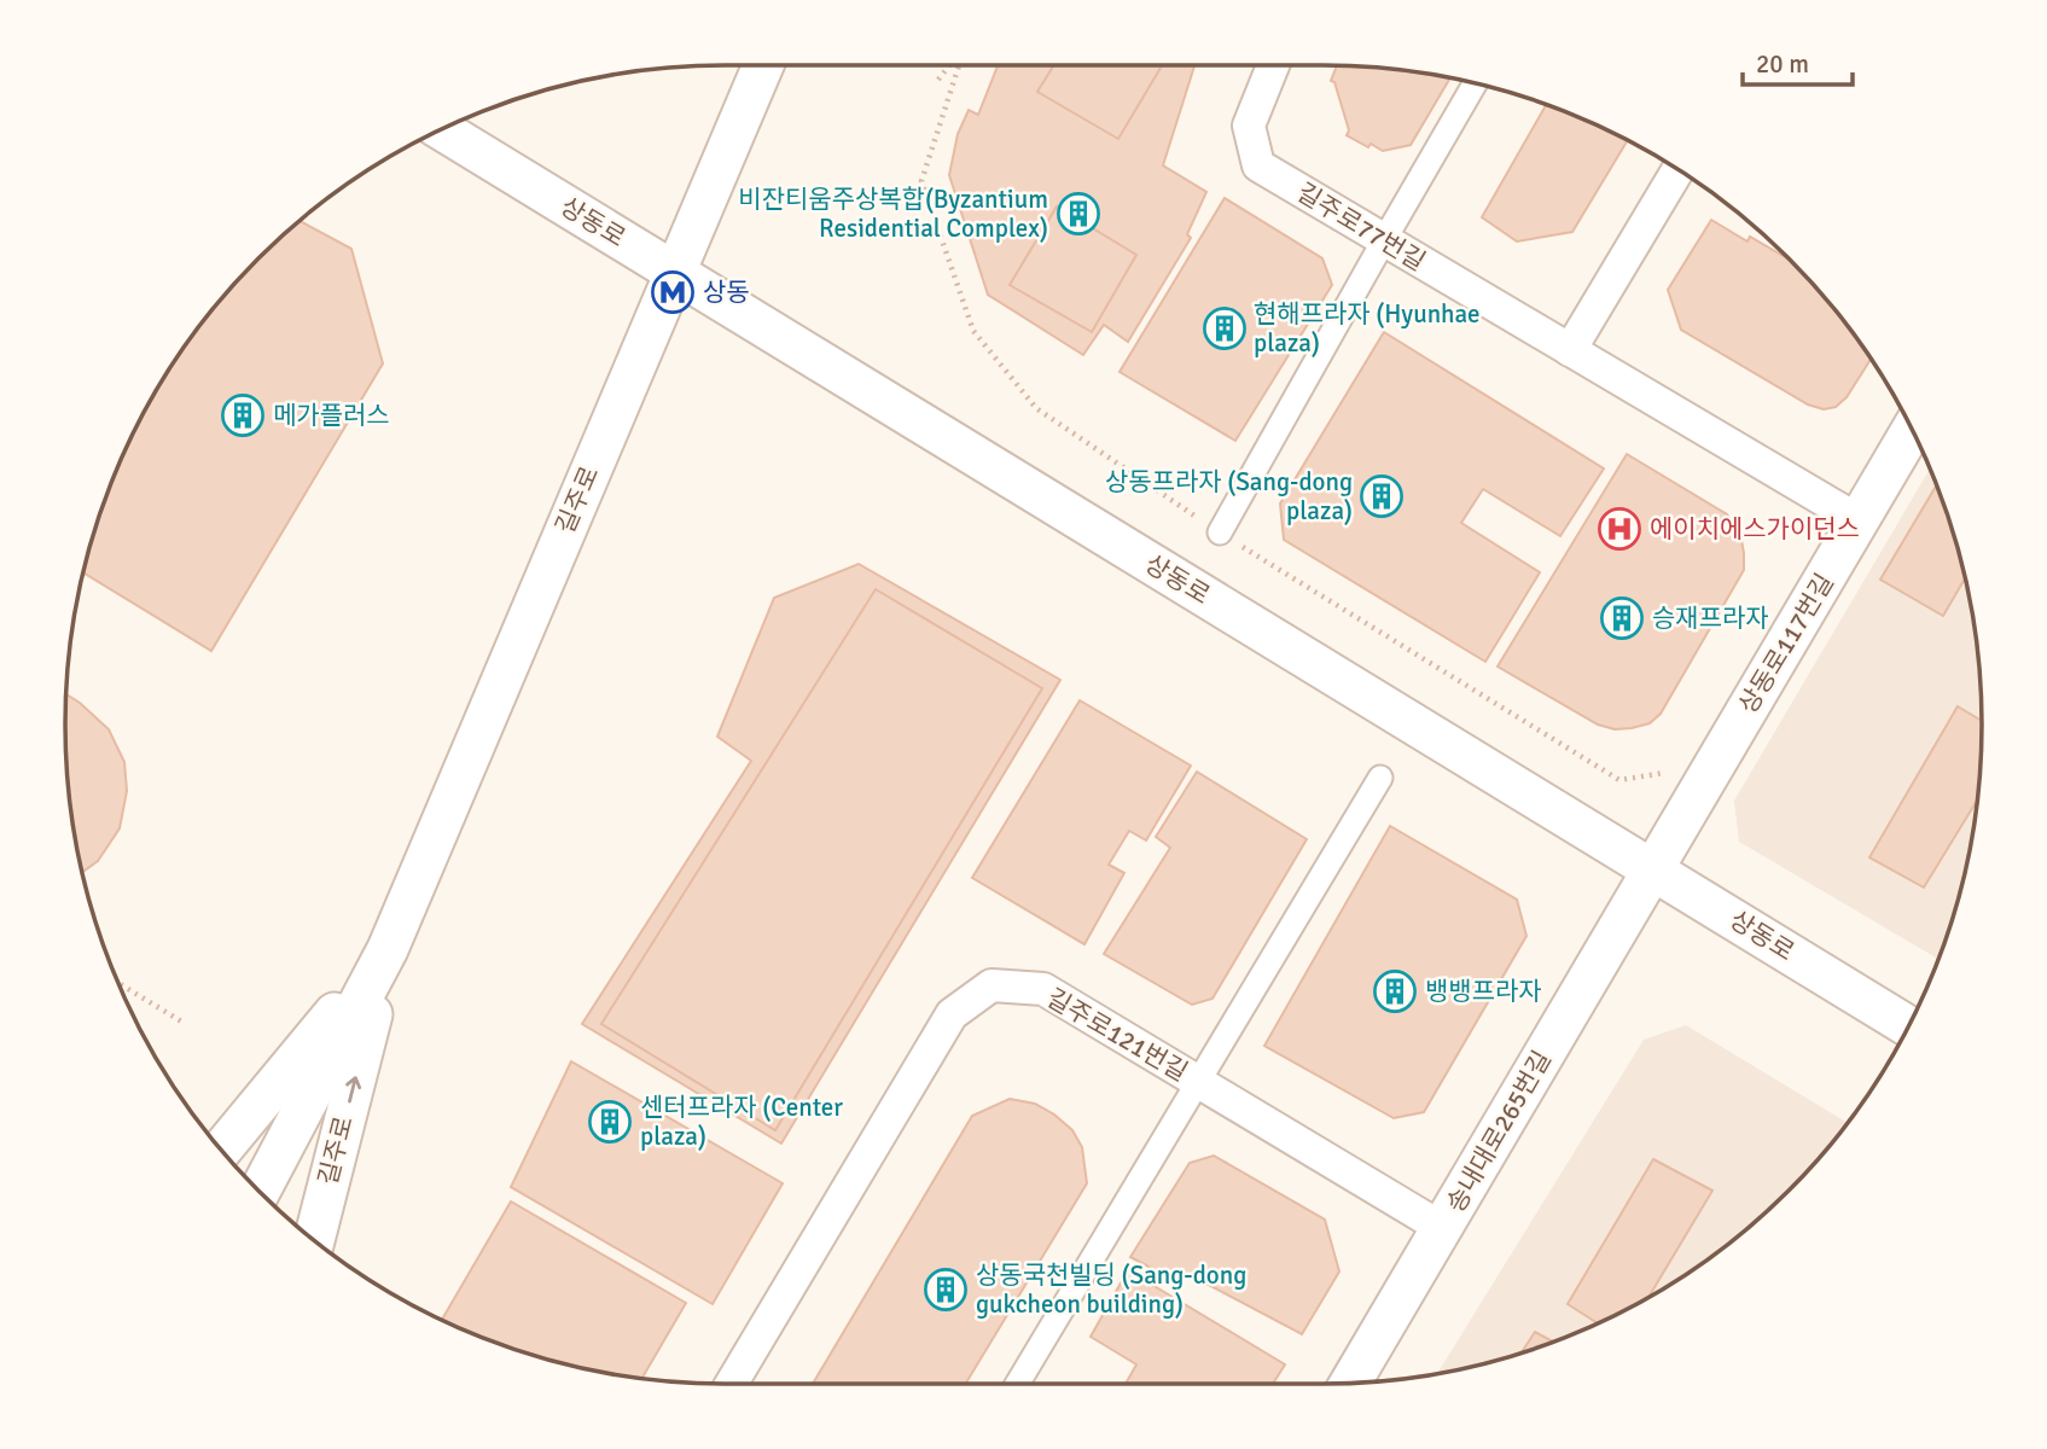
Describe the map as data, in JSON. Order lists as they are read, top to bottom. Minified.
{"streets":{"street":["상동로","길주로77번길","길주로","상동로117번길","길주로121번길","송내대로265번길"]},"crossings":[["상동로","길주로"],["상동로","상동로117번길"],["상동로","송내대로265번길"],["길주로77번길","상동로117번길"],["상동로117번길","송내대로265번길"],["길주로121번길","송내대로265번길"]],"places":{"building":["비잔티움주상복합(Byzantium Residential Complex)","현해프라자 (Hyunhae plaza)","메가플러스","상동프라자 (Sang-dong plaza)","승재프라자","뱅뱅프라자","센터프라자 (Center plaza)","상동국천빌딩 (Sang-dong gukcheon building)"],"metro station":["상동"],"hospital":["에이치에스가이던스"]},"scale_bar":"20 m"}
